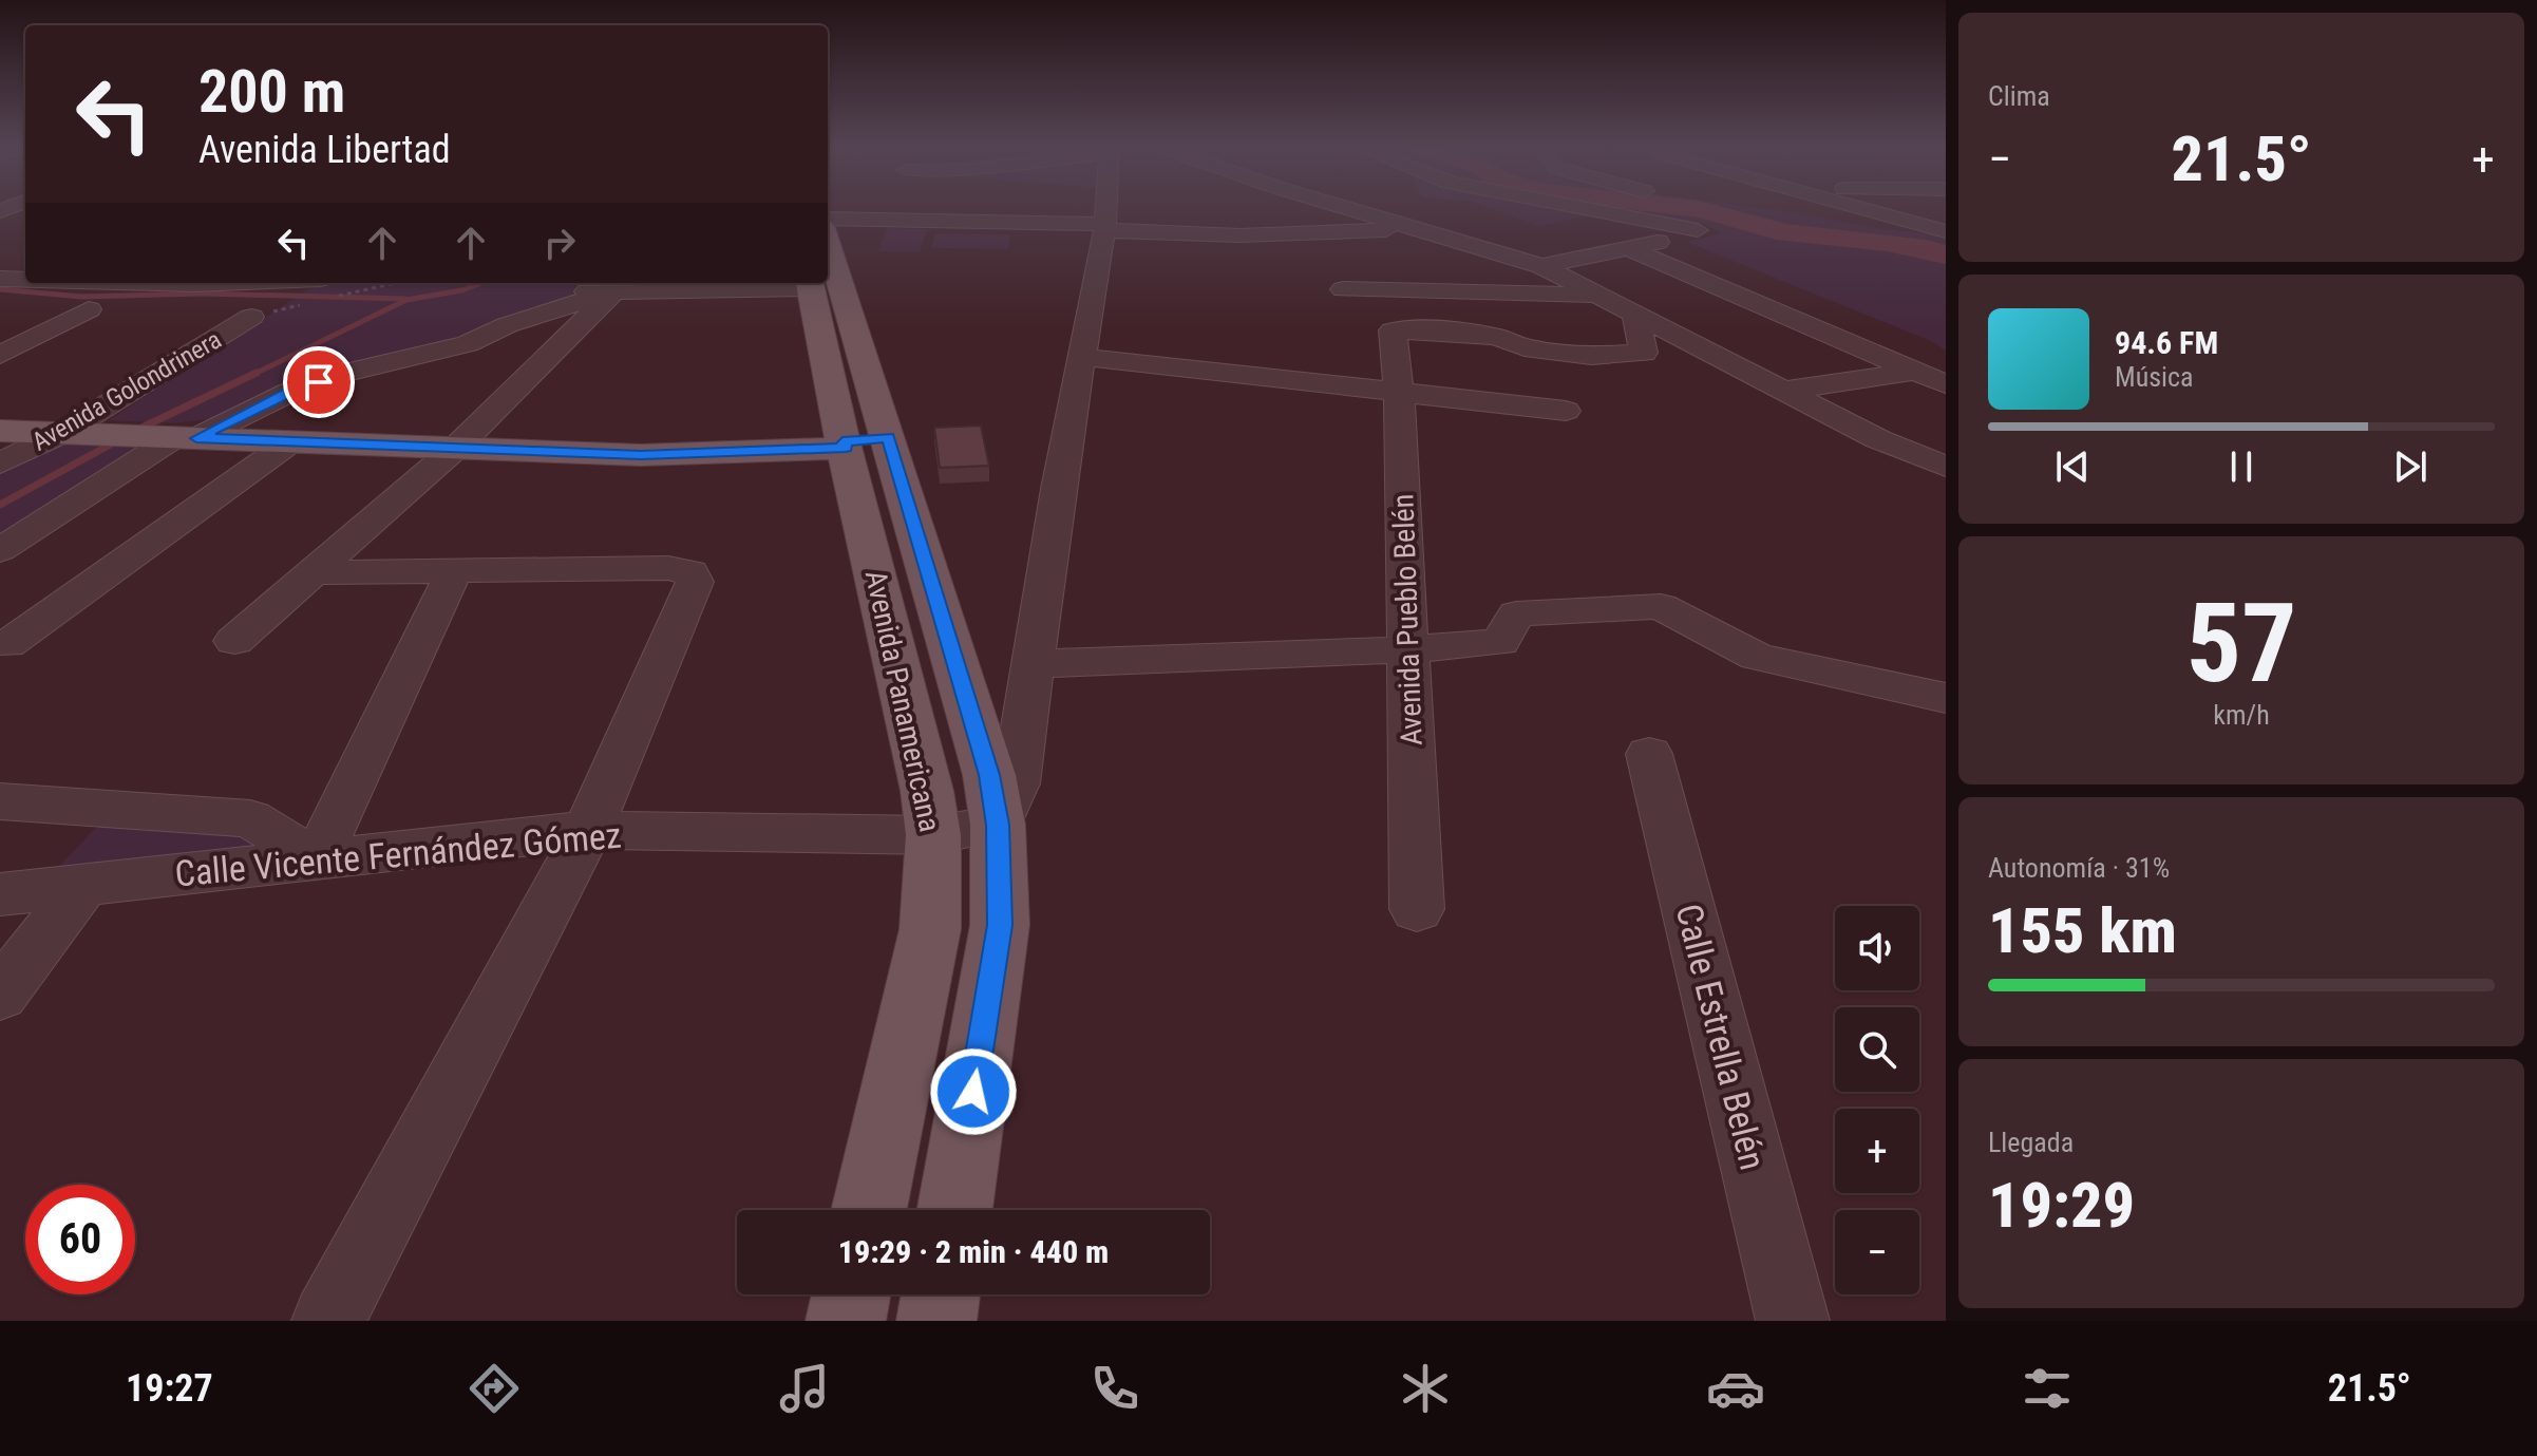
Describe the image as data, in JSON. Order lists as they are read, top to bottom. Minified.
{"streets":{"main road":["Avenida Panamericana"],"street":["Avenida Golondrinera","Avenida Pueblo Belén","Calle Vicente Fernández Gómez","Calle Estrella Belén"]},"crossings":[["Avenida Panamericana","Calle Vicente Fernández Gómez"]],"page":{"tile":["Clima",["57","km/h"],["Autonomía · 31%","155 km"],["Llegada","19:29"]],"turn":["200 m","Avenida Libertad"],"heat":["−","21.5°","+"],"song":["94.6 FM","Música"],"map_buttons":["+","−"],"limit":"60","trip":"19:29 · 2 min · 440 m","tabs":["19:27","21.5°"]}}
